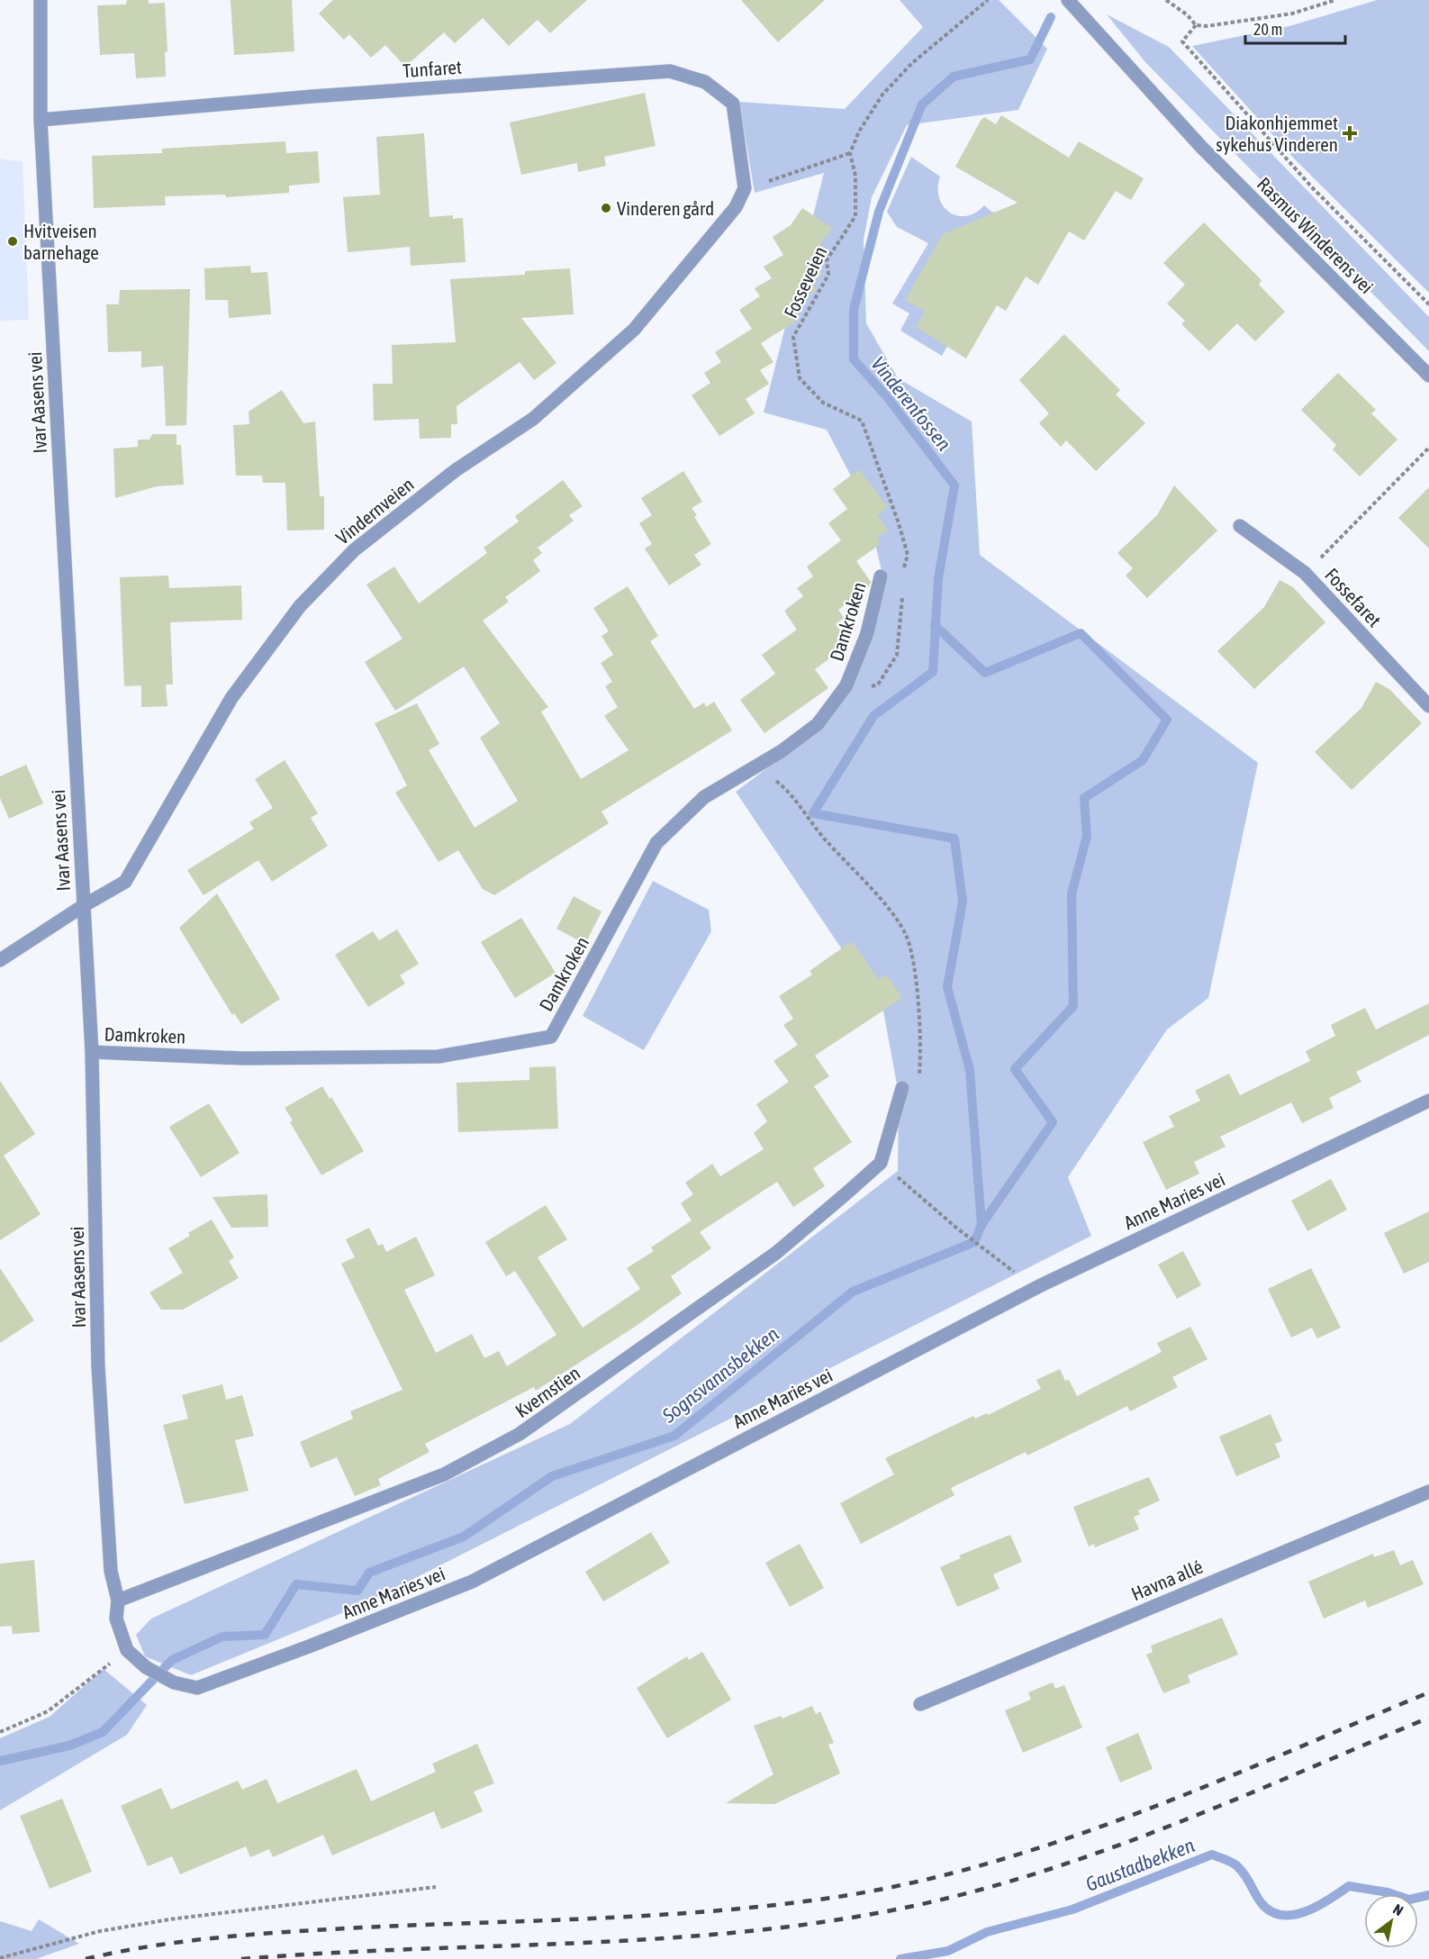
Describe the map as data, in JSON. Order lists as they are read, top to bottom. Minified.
{"streets":{"street":["Tunfaret","Rasmus Winderens vei","Ivar Aasens vei","Vindernveien","Fossefaret","Damkroken","Anne Maries vei","Kvernstien","Havna allé"],"path":["Fosseveien"]},"crossings":[["Tunfaret","Ivar Aasens vei"],["Tunfaret","Vindernveien"],["Ivar Aasens vei","Vindernveien"],["Ivar Aasens vei","Damkroken"],["Ivar Aasens vei","Anne Maries vei"],["Ivar Aasens vei","Kvernstien"]],"water":["Vinderenfossen","Sognsvannsbekken","Gaustadbekken"],"places":{"health":["Diakonhjemmet sykehus Vinderen"],"other":["Vinderen gård","Hvitveisen barnehage"]},"scale_bar":"20 m","north":"top right"}
